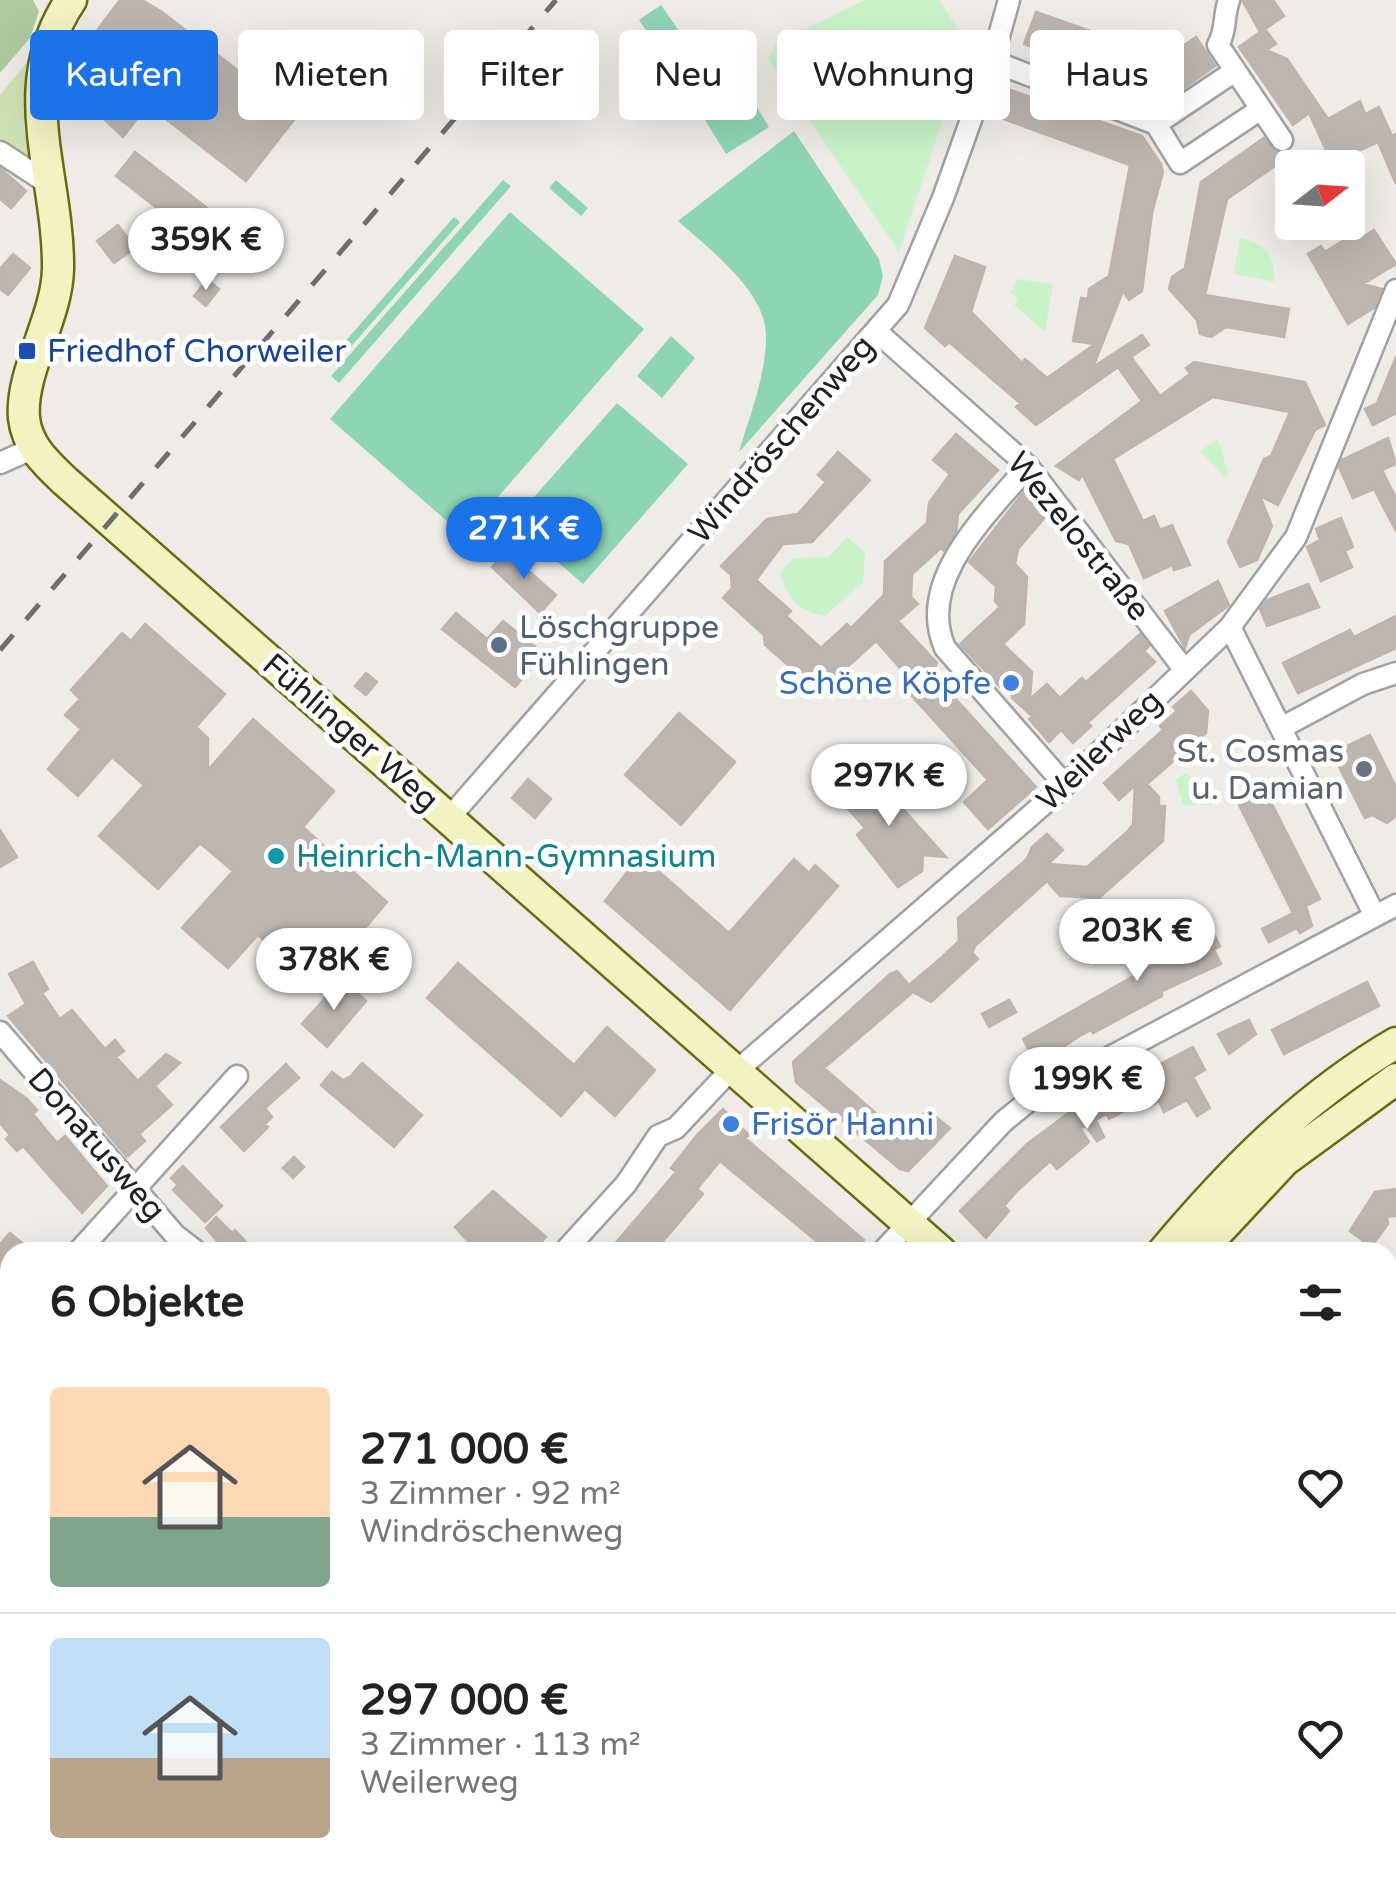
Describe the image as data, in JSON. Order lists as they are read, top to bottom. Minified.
{"streets":{"street":["Windröschenweg","Wezelostraße","Fühlinger Weg","Weilerweg","Donatusweg"]},"crossings":[["Windröschenweg","Wezelostraße"],["Windröschenweg","Fühlinger Weg"],["Wezelostraße","Weilerweg"],["Fühlinger Weg","Weilerweg"]],"places":{"transit":["Friedhof Chorweiler"],"other":["Löschgruppe Fühlingen","Schöne Köpfe","St. Cosmas u. Damian","Heinrich-Mann-Gymnasium","Frisör Hanni"]},"north":"right","page":{"chip":["Kaufen","Mieten","Filter","Neu","Wohnung","Haus"],"price":["359K €","271K €","297K €","203K €","378K €","199K €"],"heading":"6 Objekte","list":[{"name":"271 000 €","note":"3 Zimmer · 92 m² · Windröschenweg"},{"name":"297 000 €","note":"3 Zimmer · 113 m² · Weilerweg"}]}}
